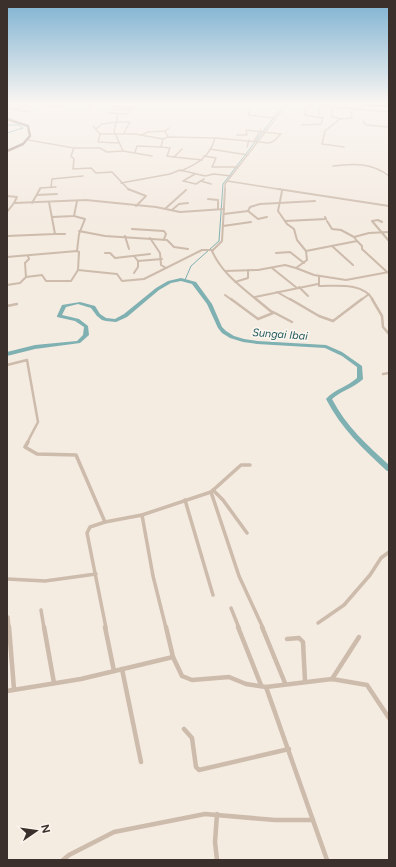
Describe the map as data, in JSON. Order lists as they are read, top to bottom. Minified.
{"water":["Sungai Ibai"],"north":"right"}
